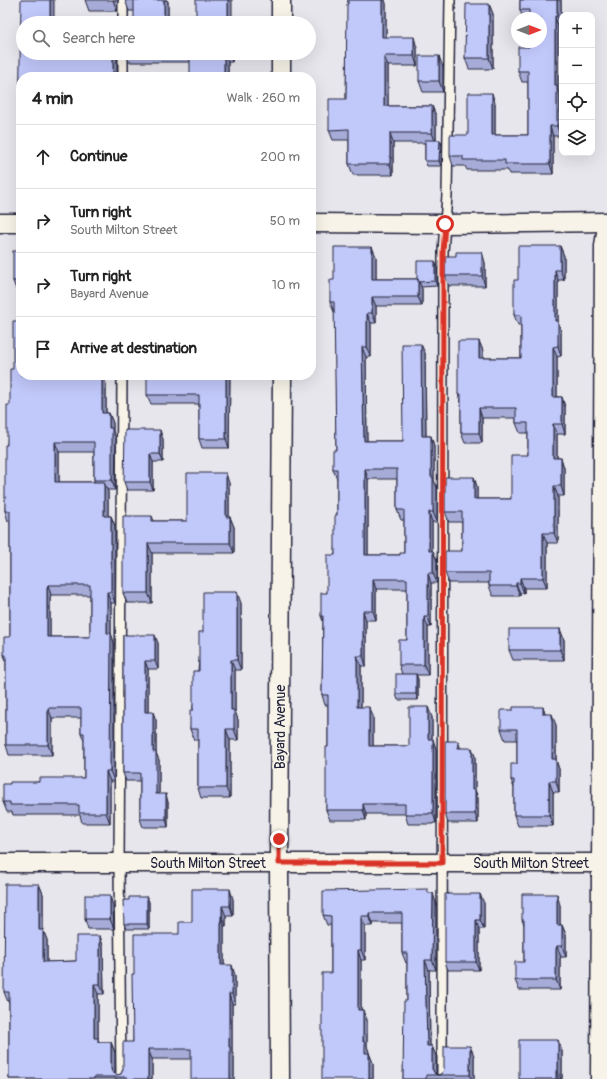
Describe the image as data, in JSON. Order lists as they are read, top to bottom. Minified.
{"streets":{"street":["Bayard Avenue","South Milton Street"]},"crossings":[["Bayard Avenue","South Milton Street"]],"north":"right","page":{"map_buttons":["+","−"],"search":"Search here","heading":["4 min","Walk · 260 m"],"list":[["Continue","200 m"],["Turn right","South Milton Street","50 m"],["Turn right","Bayard Avenue","10 m"],"Arrive at destination"]}}
